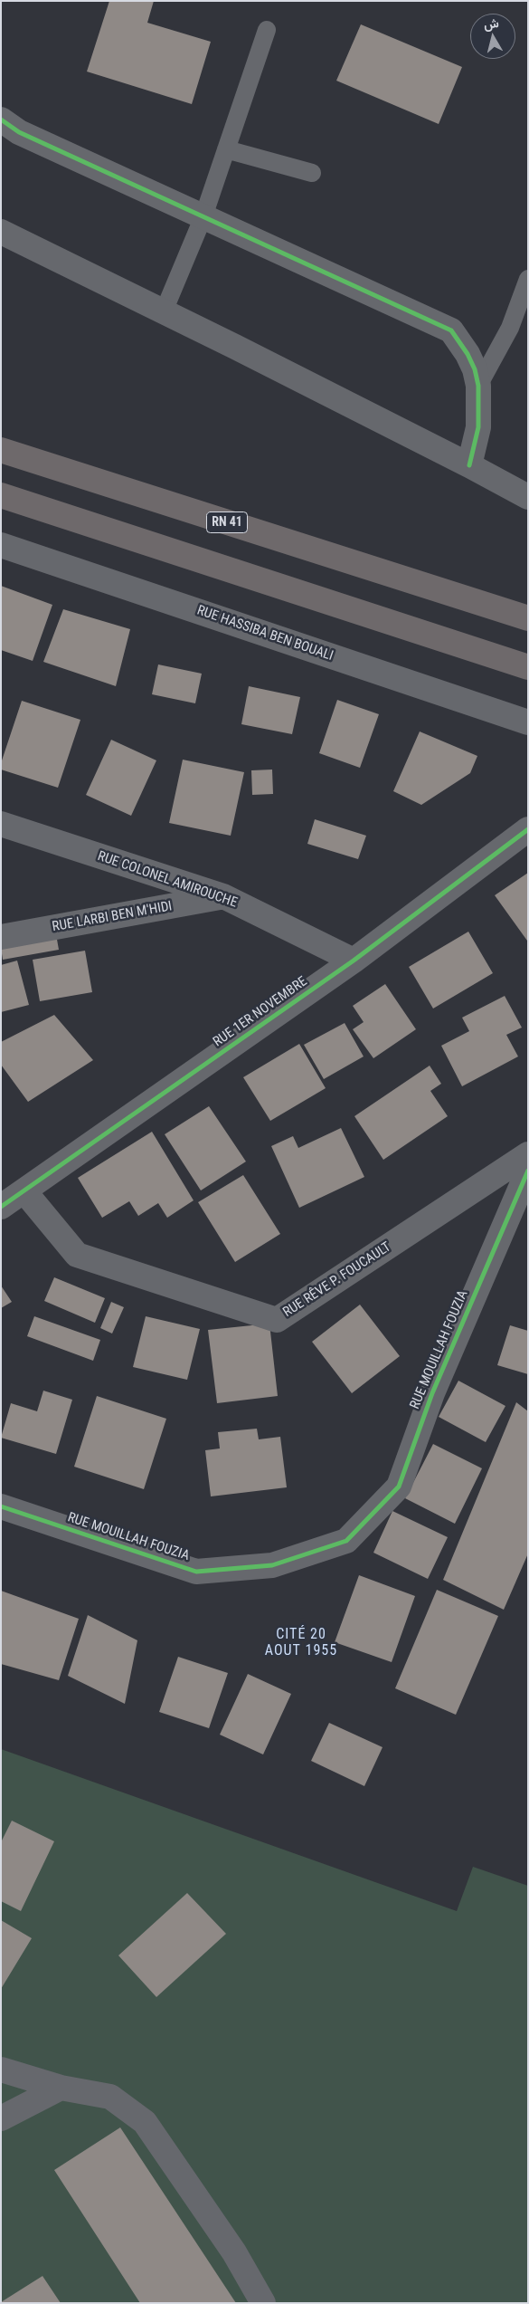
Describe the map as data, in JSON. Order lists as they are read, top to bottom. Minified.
{"streets":{"highway":["RN 41"],"street":["RUE HASSIBA BEN BOUALI","RUE COLONEL AMIROUCHE","RUE LARBI BEN M'HIDI","RUE 1ER NOVEMBRE","RUE RÊVE P. FOUCAULT","RUE MOUILLAH FOUZIA"]},"crossings":[["RUE COLONEL AMIROUCHE","RUE LARBI BEN M'HIDI"],["RUE COLONEL AMIROUCHE","RUE 1ER NOVEMBRE"],["RUE 1ER NOVEMBRE","RUE RÊVE P. FOUCAULT"]],"districts":["CITÉ 20 AOUT 1955"],"north":"top"}
